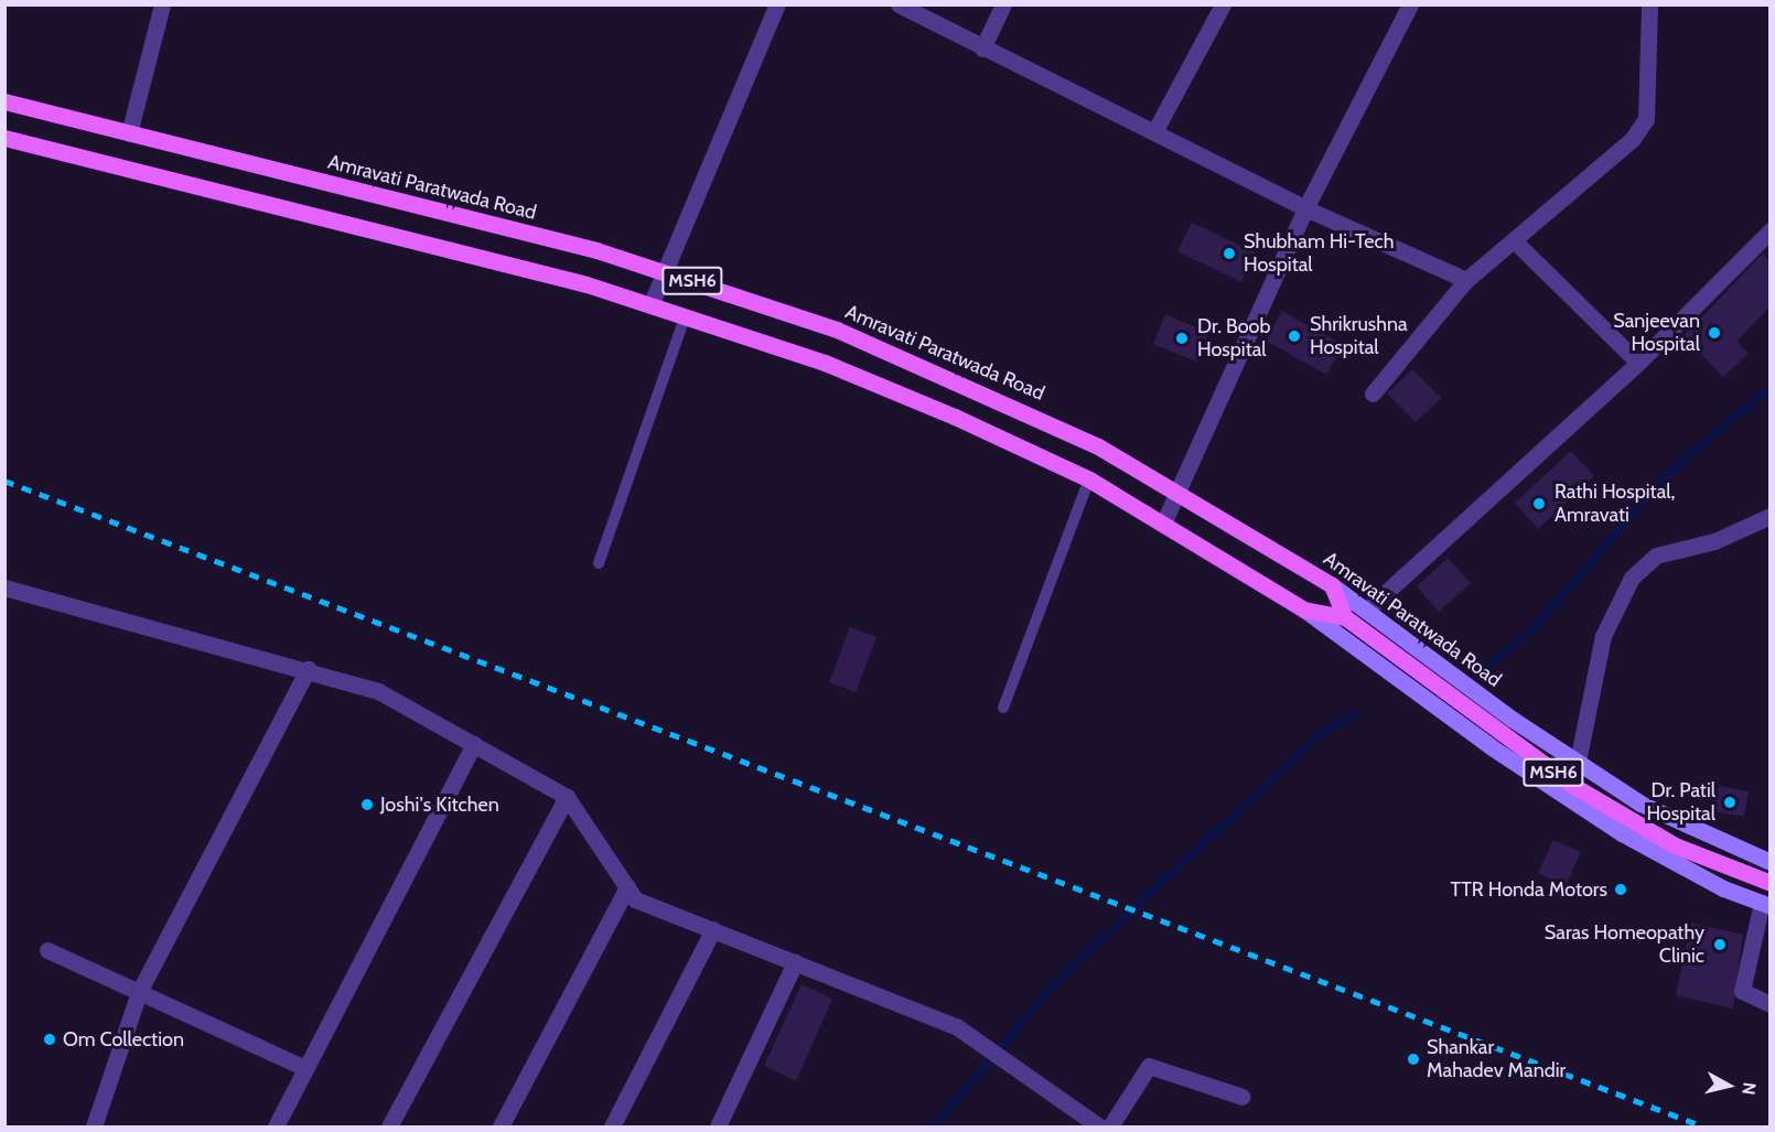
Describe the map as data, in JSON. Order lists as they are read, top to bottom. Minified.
{"streets":{"main road":["Amravati Paratwada Road","MSH6"]},"crossings":[["Amravati Paratwada Road","MSH6"]],"places":["Shubham Hi-Tech Hospital","Sanjeevan Hospital","Shrikrushna Hospital","Dr. Boob Hospital","Rathi Hospital, Amravati","Dr. Patil Hospital","Joshi's Kitchen","TTR Honda Motors","Saras Homeopathy Clinic","Om Collection","Shankar Mahadev Mandir"],"north":"right"}
